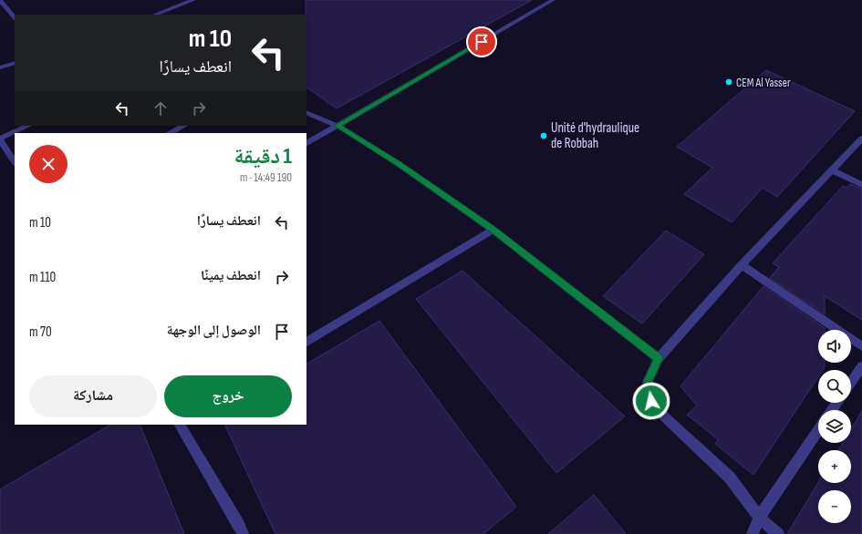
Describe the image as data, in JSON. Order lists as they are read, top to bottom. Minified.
{"places":["CEM Al Yasser","Unité d'hydraulique de Robbah"],"page":{"turn":["10 m","انعطف يسارًا"],"heading":["1 دقيقة","190 m · 14:49"],"list":[{"name":"انعطف يسارًا","value":"10 m"},{"name":"انعطف يمينًا","value":"110 m"},{"name":"الوصول إلى الوجهة","value":"70 m"}],"map_buttons":["+","−"],"buttons":["خروج","مشاركة"]}}
